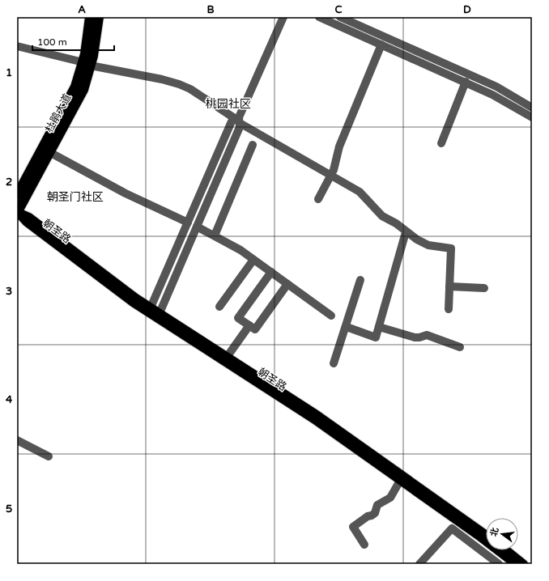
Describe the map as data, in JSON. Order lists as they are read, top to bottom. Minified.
{"streets":{"highway":["杜鹃大道"],"main road":["朝圣路"]},"crossings":[["杜鹃大道","朝圣路"]],"districts":["桃园社区","朝圣门社区"],"scale_bar":"100 m","north":"left","grid":{"columns":["A","B","C","D"],"rows":["1","2","3","4","5"]}}
